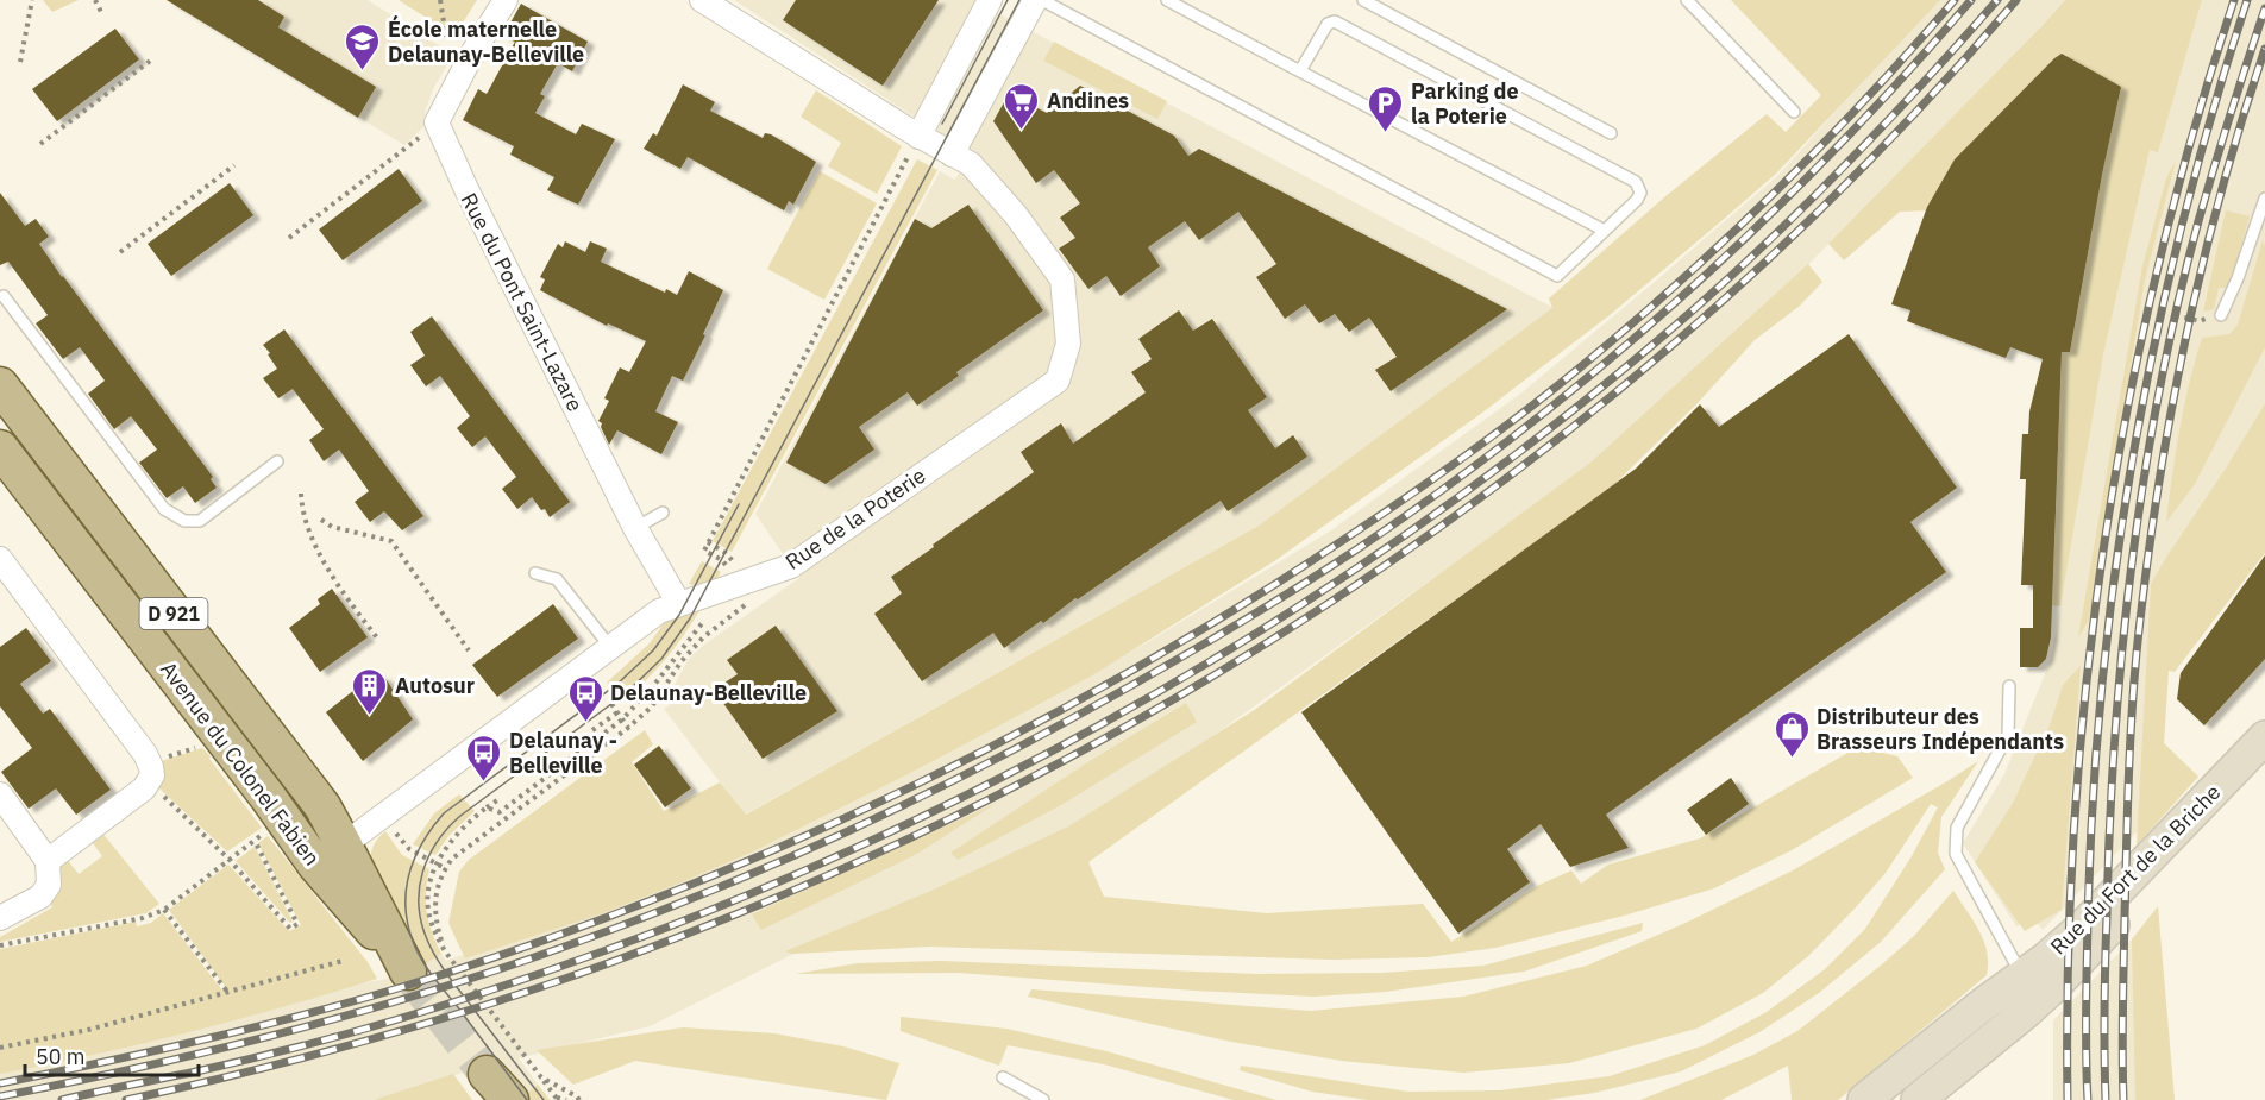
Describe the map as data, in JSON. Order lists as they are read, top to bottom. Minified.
{"streets":{"main road":["D 921","Avenue du Colonel Fabien","Rue du Fort de la Briche"],"street":["Rue du Pont Saint-Lazare","Rue de la Poterie"]},"crossings":[["Rue du Pont Saint-Lazare","Rue de la Poterie"],["Rue de la Poterie","Avenue du Colonel Fabien"]],"places":{"school or university":["École maternelle Delaunay-Belleville"],"supermarket":["Andines"],"parking":["Parking de la Poterie"],"building":["Autosur"],"bus stop":["Delaunay-Belleville","Delaunay - Belleville"],"shop":["Distributeur des Brasseurs Indépendants"]},"scale_bar":"50 m"}
